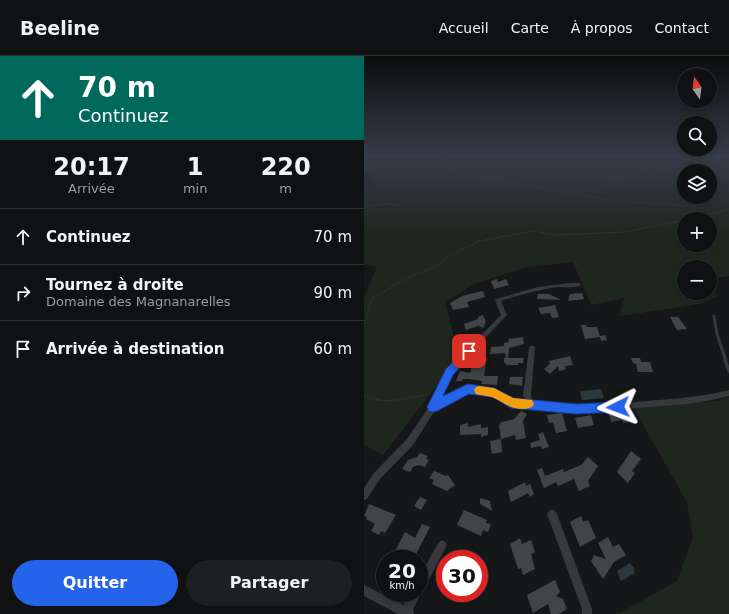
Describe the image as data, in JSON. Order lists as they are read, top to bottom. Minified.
{"north":"top","page":{"header":"Beeline","nav":["Accueil","Carte","À propos","Contact"],"turn":["70 m","Continuez"],"map_buttons":["+","−"],"eta":["20:17","Arrivée","1","min","220","m"],"list":[{"name":"Continuez","value":"70 m"},{"name":"Tournez à droite","note":"Domaine des Magnanarelles","value":"90 m"},{"name":"Arrivée à destination","value":"60 m"}],"speed":"20 km/h","limit":"30","buttons":["Quitter","Partager"]}}
